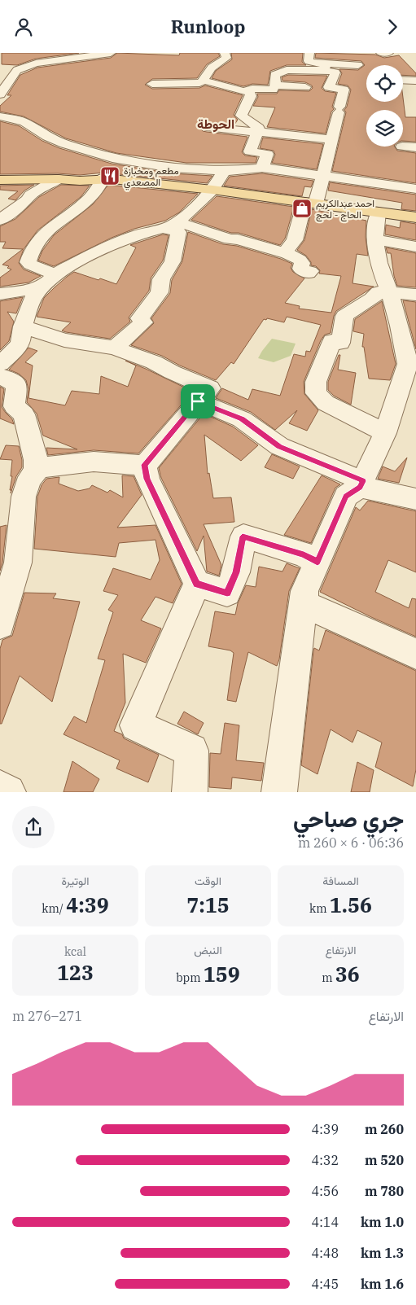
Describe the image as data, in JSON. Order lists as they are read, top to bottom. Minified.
{"districts":["الحوطة"],"places":{"restaurant":["مطعم ومخبازة المصعدي"],"shop":["احمد عبدالكريم الحاج - لحج"]},"page":{"header":"Runloop","heading":["جري صباحي","06:36 · 6 × 260 m"],"stats":[["المسافة","1.56 km"],["الوقت","7:15"],["الوتيرة","4:39 /km"],["الارتفاع","36 m"],["النبض","159 bpm"],["kcal","123"]],"chart":["الارتفاع","271–276 m"],"list":[{"name":"260 m","note":"4:39"},{"name":"520 m","note":"4:32"},{"name":"780 m","note":"4:56"},{"name":"1.0 km","note":"4:14"},{"name":"1.3 km","note":"4:48"},{"name":"1.6 km","note":"4:45"}]}}
